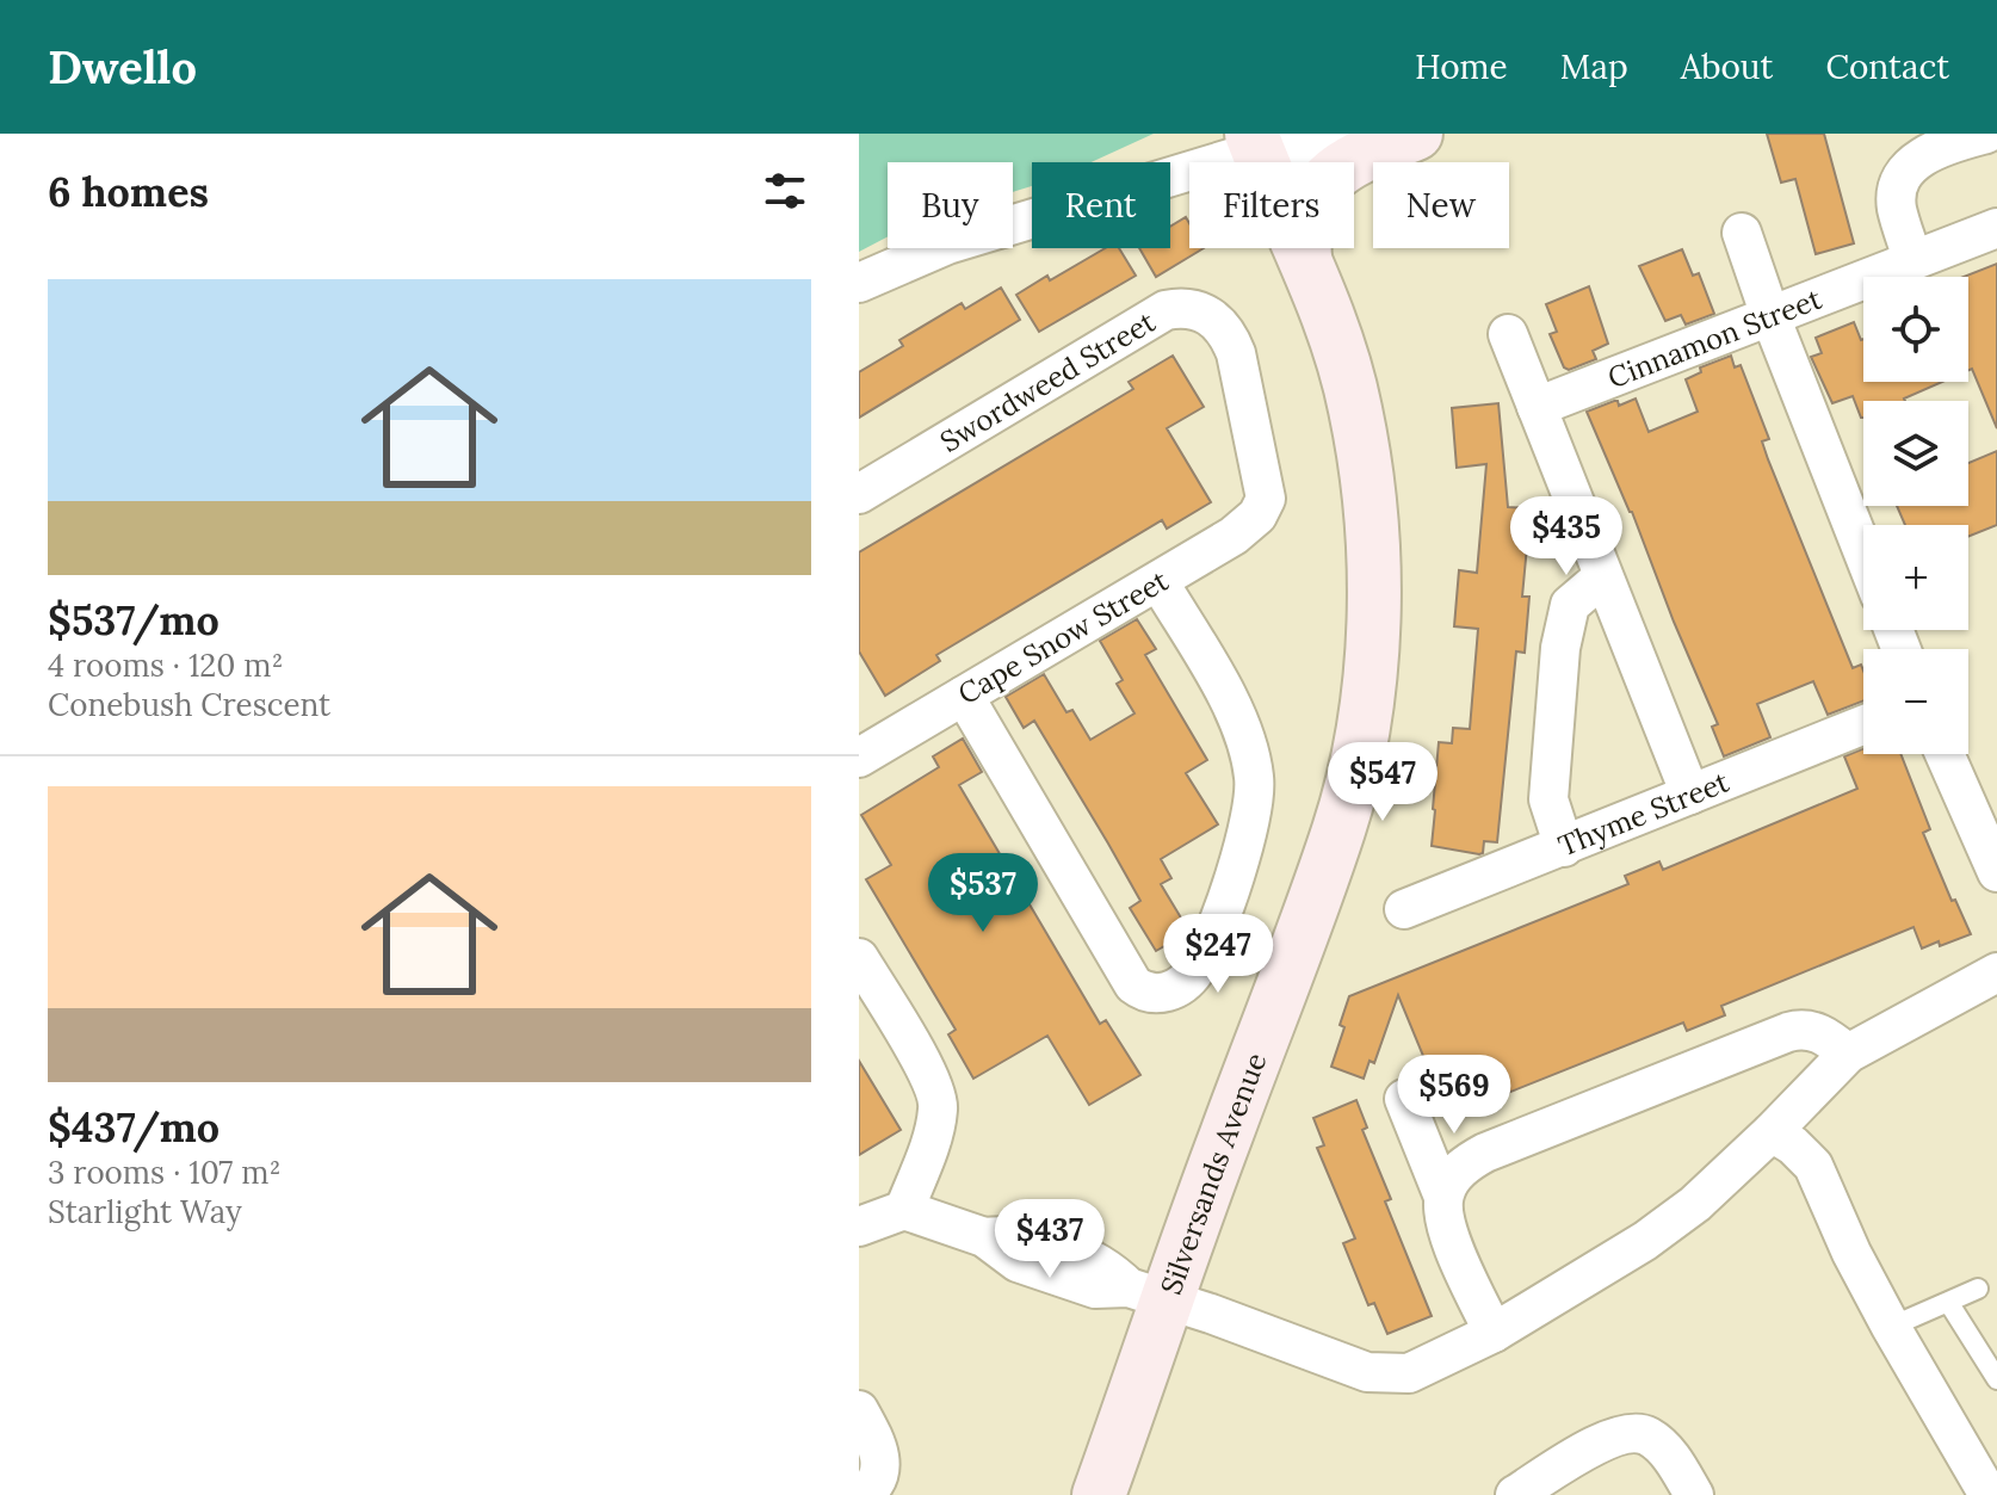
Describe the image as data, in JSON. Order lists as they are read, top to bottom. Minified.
{"streets":{"street":["Cinnamon Street","Swordweed Street","Cape Snow Street","Thyme Street","Silversands Avenue"]},"crossings":[["Swordweed Street","Cape Snow Street"]],"page":{"header":"Dwello","nav":["Home","Map","About","Contact"],"heading":"6 homes","chip":["Buy","Rent","Filters","New"],"list":[{"name":"$537/mo","note":"4 rooms · 120 m² · Conebush Crescent"},{"name":"$437/mo","note":"3 rooms · 107 m² · Starlight Way"}],"map_buttons":["+","−"],"price":["$435","$547","$537","$247","$569","$437"]}}
